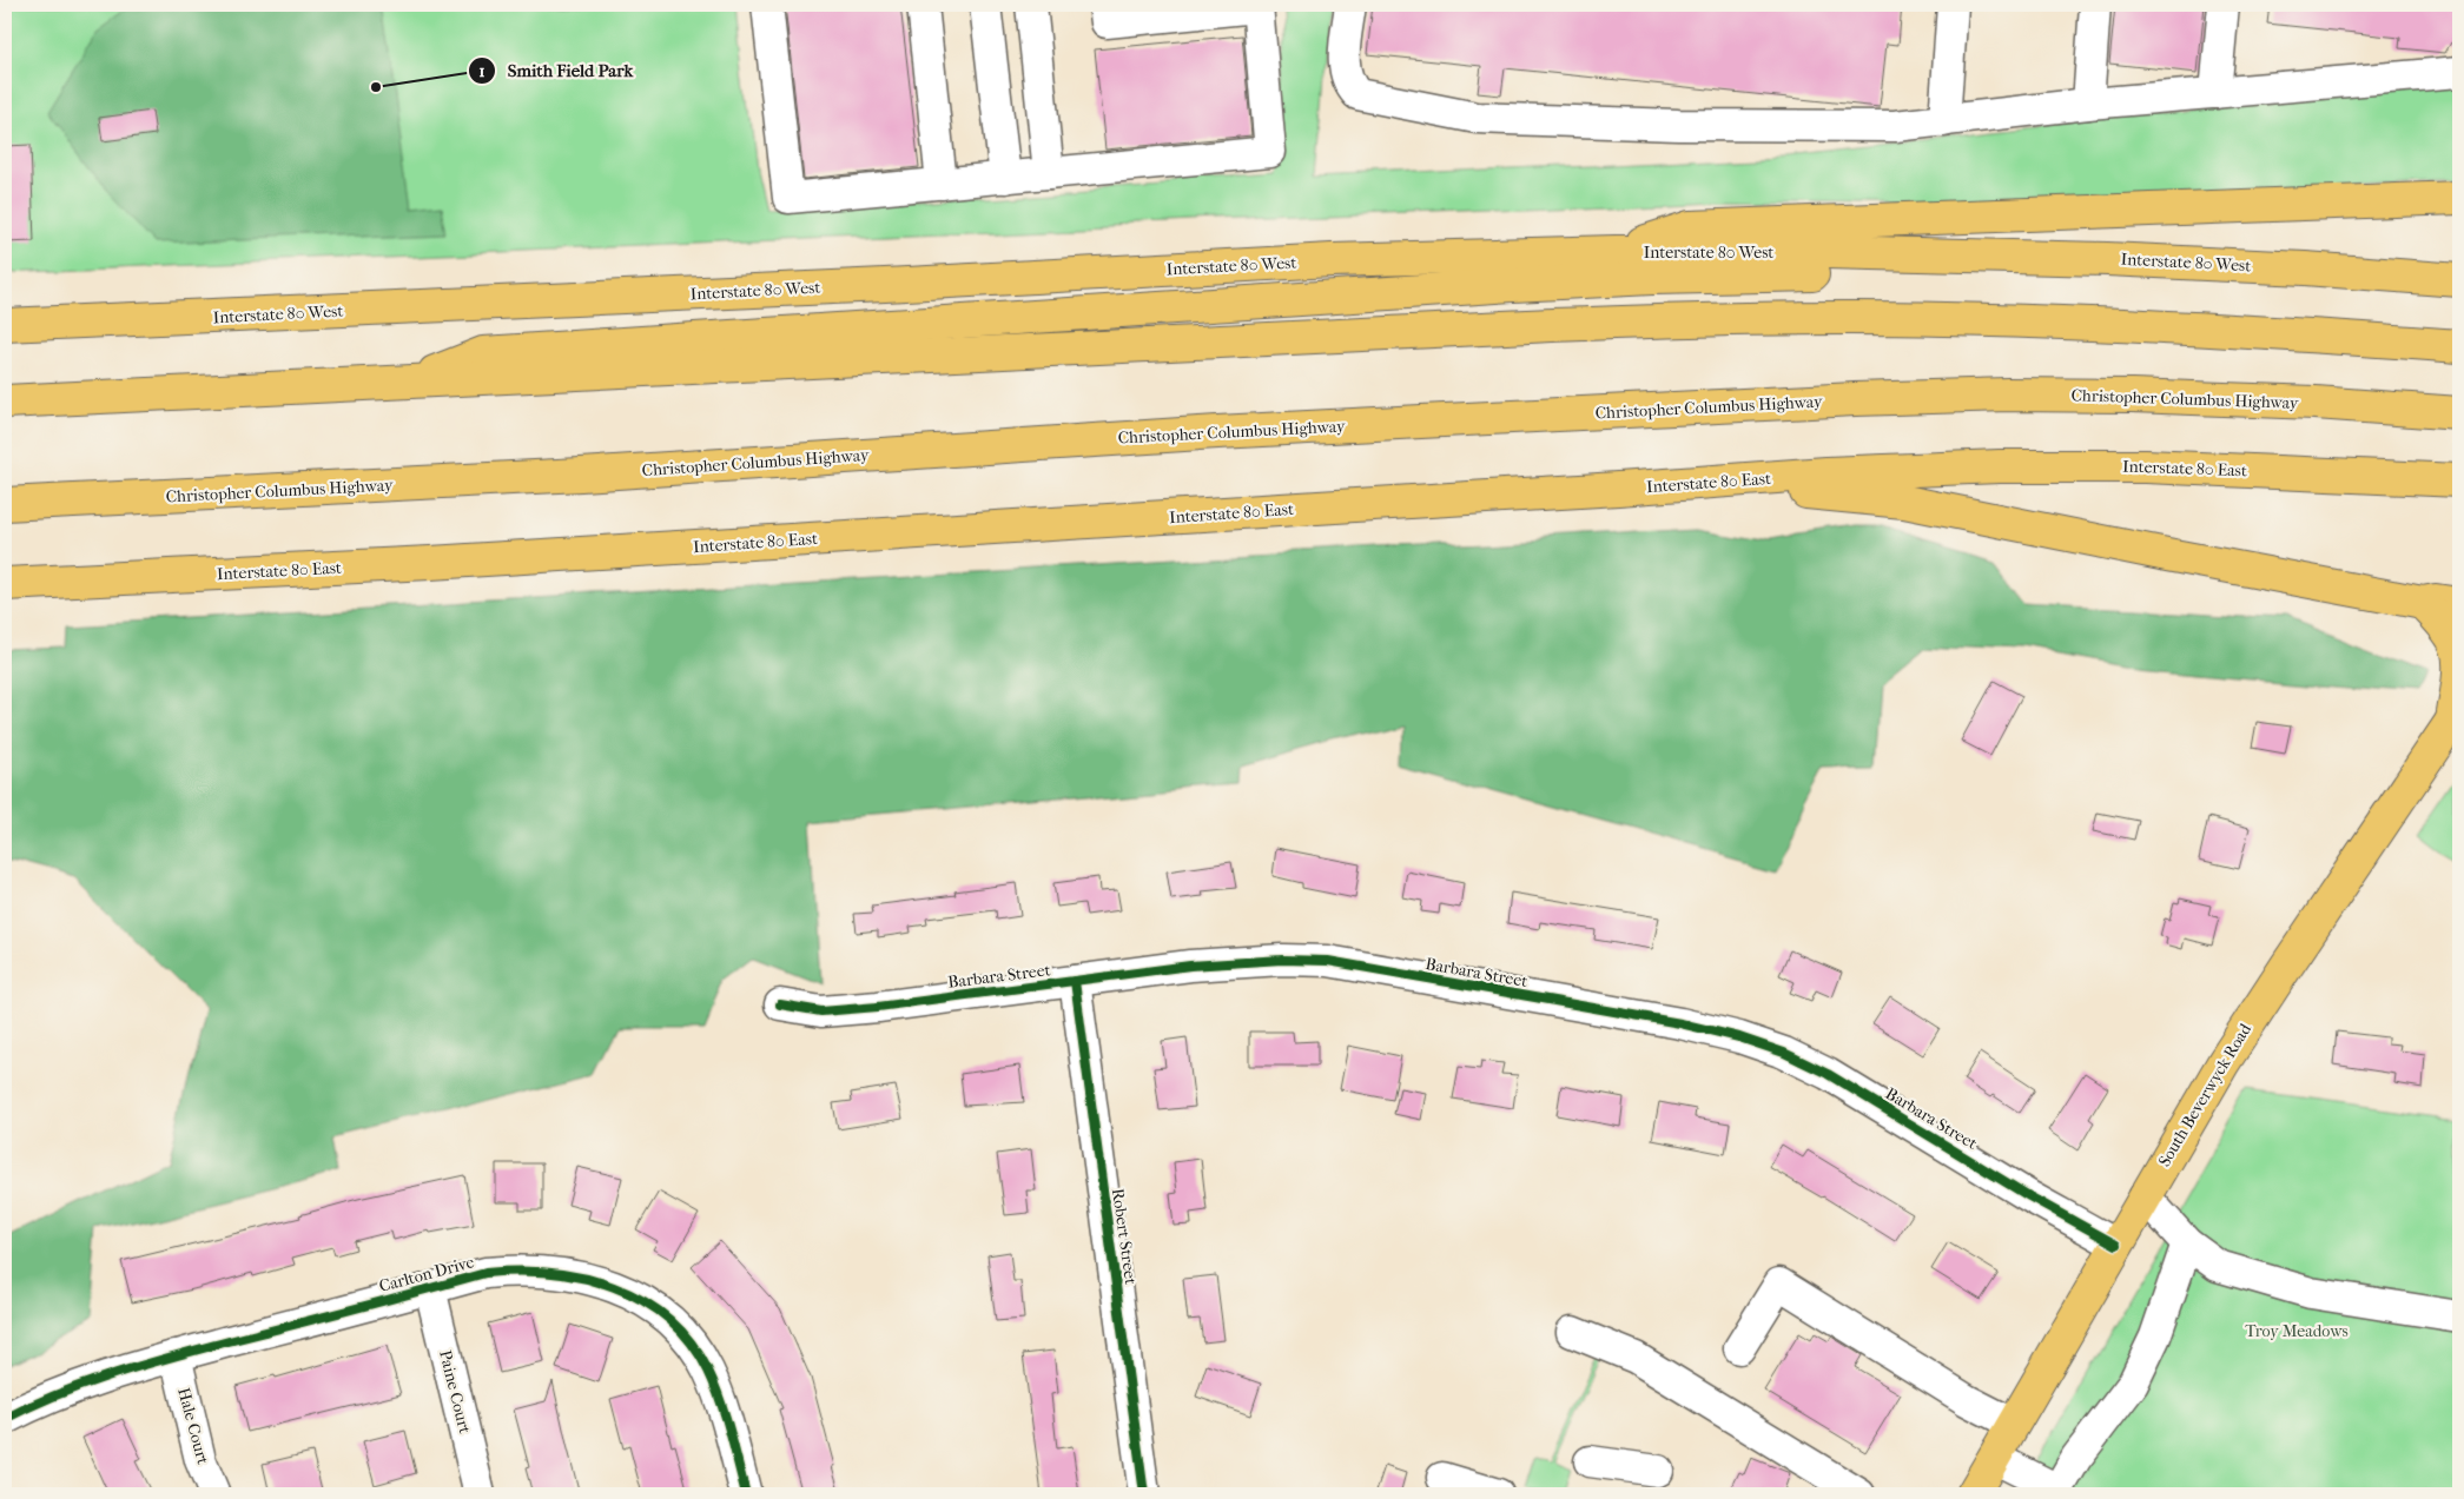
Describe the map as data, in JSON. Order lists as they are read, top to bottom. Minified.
{"streets":{"main road":["Interstate 80 West","Christopher Columbus Highway","Interstate 80 East","South Beverwyck Road"],"street":["Barbara Street","Robert Street","Carlton Drive","Paine Court","Hale Court"]},"crossings":[["Barbara Street","South Beverwyck Road"],["Barbara Street","Robert Street"],["Carlton Drive","Paine Court"],["Carlton Drive","Hale Court"]],"parks":["Troy Meadows"],"places":["Smith Field Park"]}
